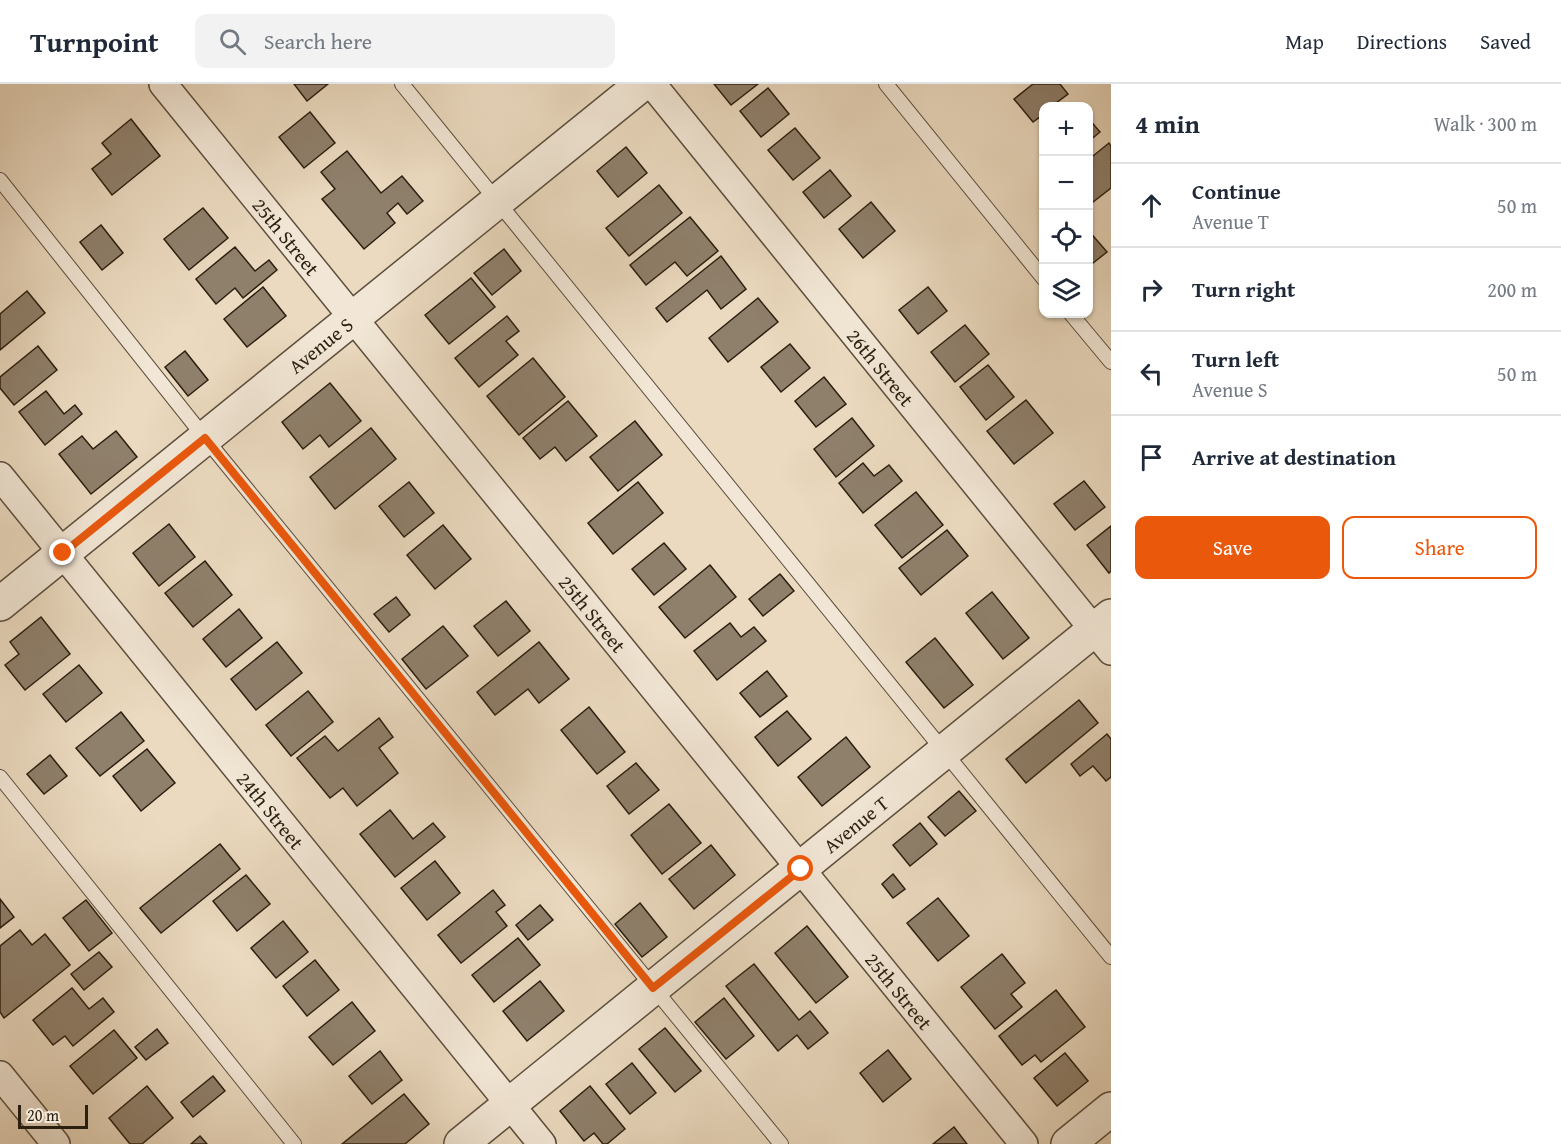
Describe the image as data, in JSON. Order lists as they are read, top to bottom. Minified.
{"streets":{"street":["25th Street","Avenue S","26th Street","24th Street","Avenue T"]},"crossings":[["25th Street","Avenue S"],["25th Street","Avenue T"],["Avenue S","24th Street"],["26th Street","Avenue T"],["24th Street","Avenue T"]],"scale_bar":"20 m","page":{"header":"Turnpoint","search":"Search here","nav":["Map","Directions","Saved"],"heading":["4 min","Walk · 300 m"],"map_buttons":["+","−"],"list":[["Continue","Avenue T","50 m"],["Turn right","200 m"],["Turn left","Avenue S","50 m"],"Arrive at destination"],"buttons":["Save","Share"],"scale":"20 m"}}
